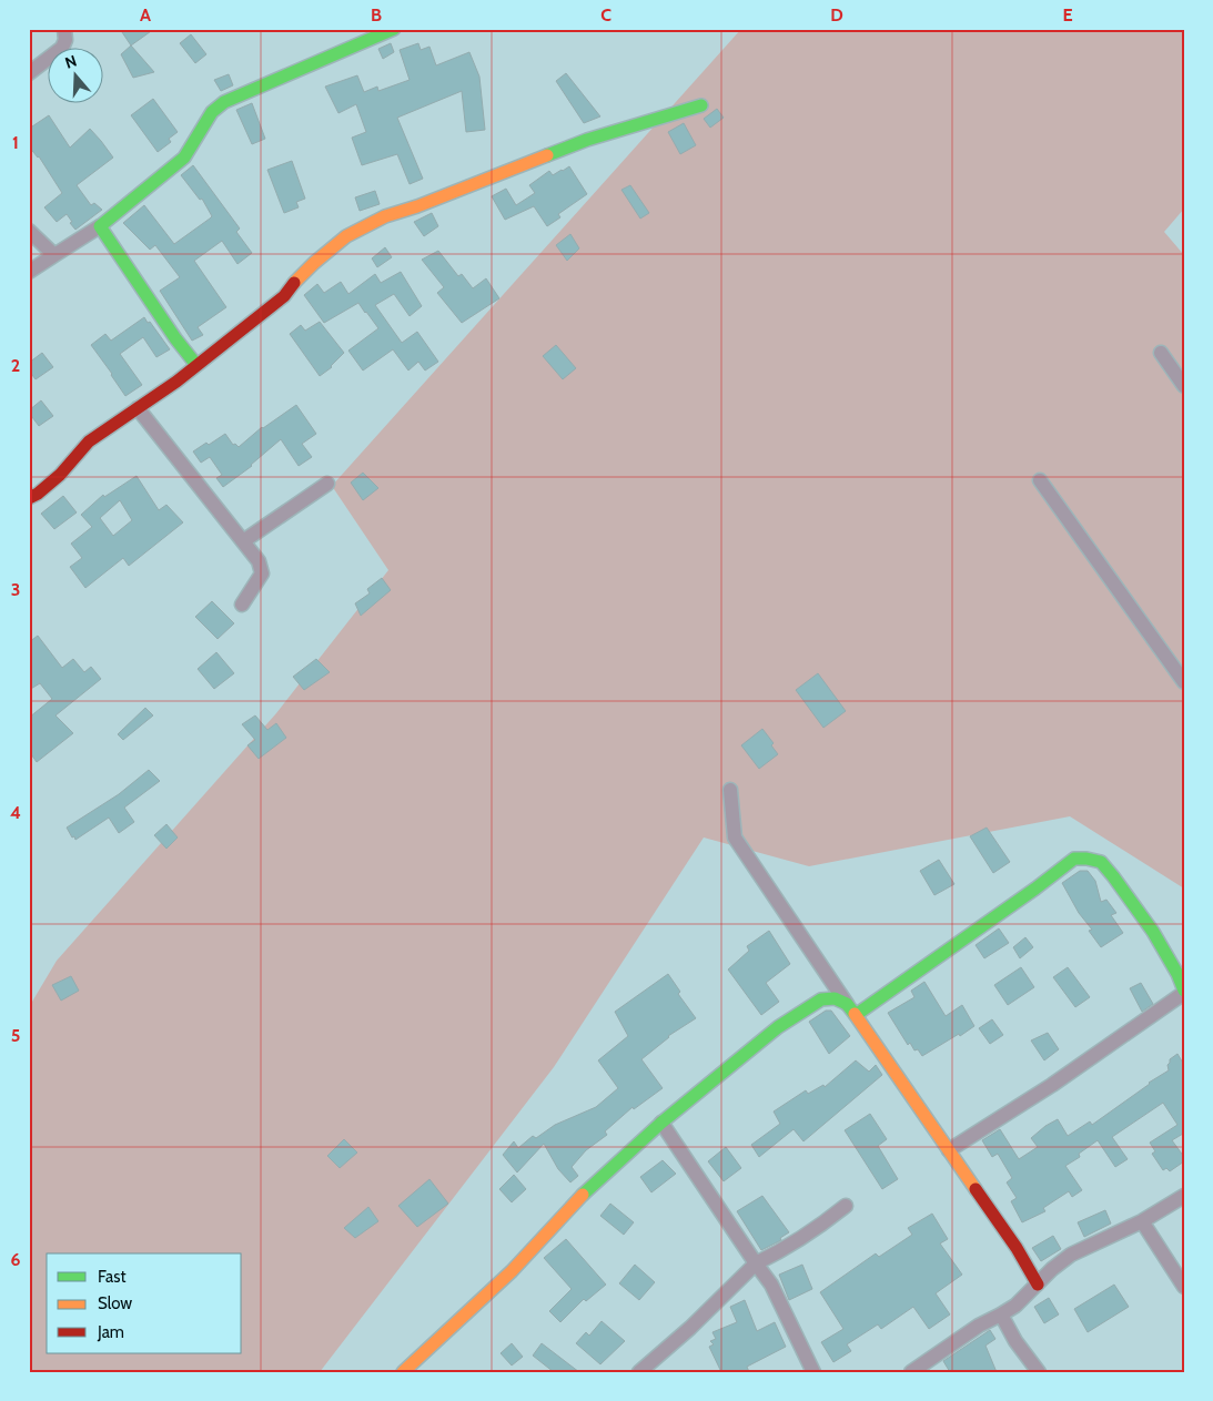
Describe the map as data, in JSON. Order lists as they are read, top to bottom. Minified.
{"legend":["Fast","Slow","Jam"],"north":"top","grid":{"columns":["A","B","C","D","E"],"rows":["1","2","3","4","5","6"]}}
